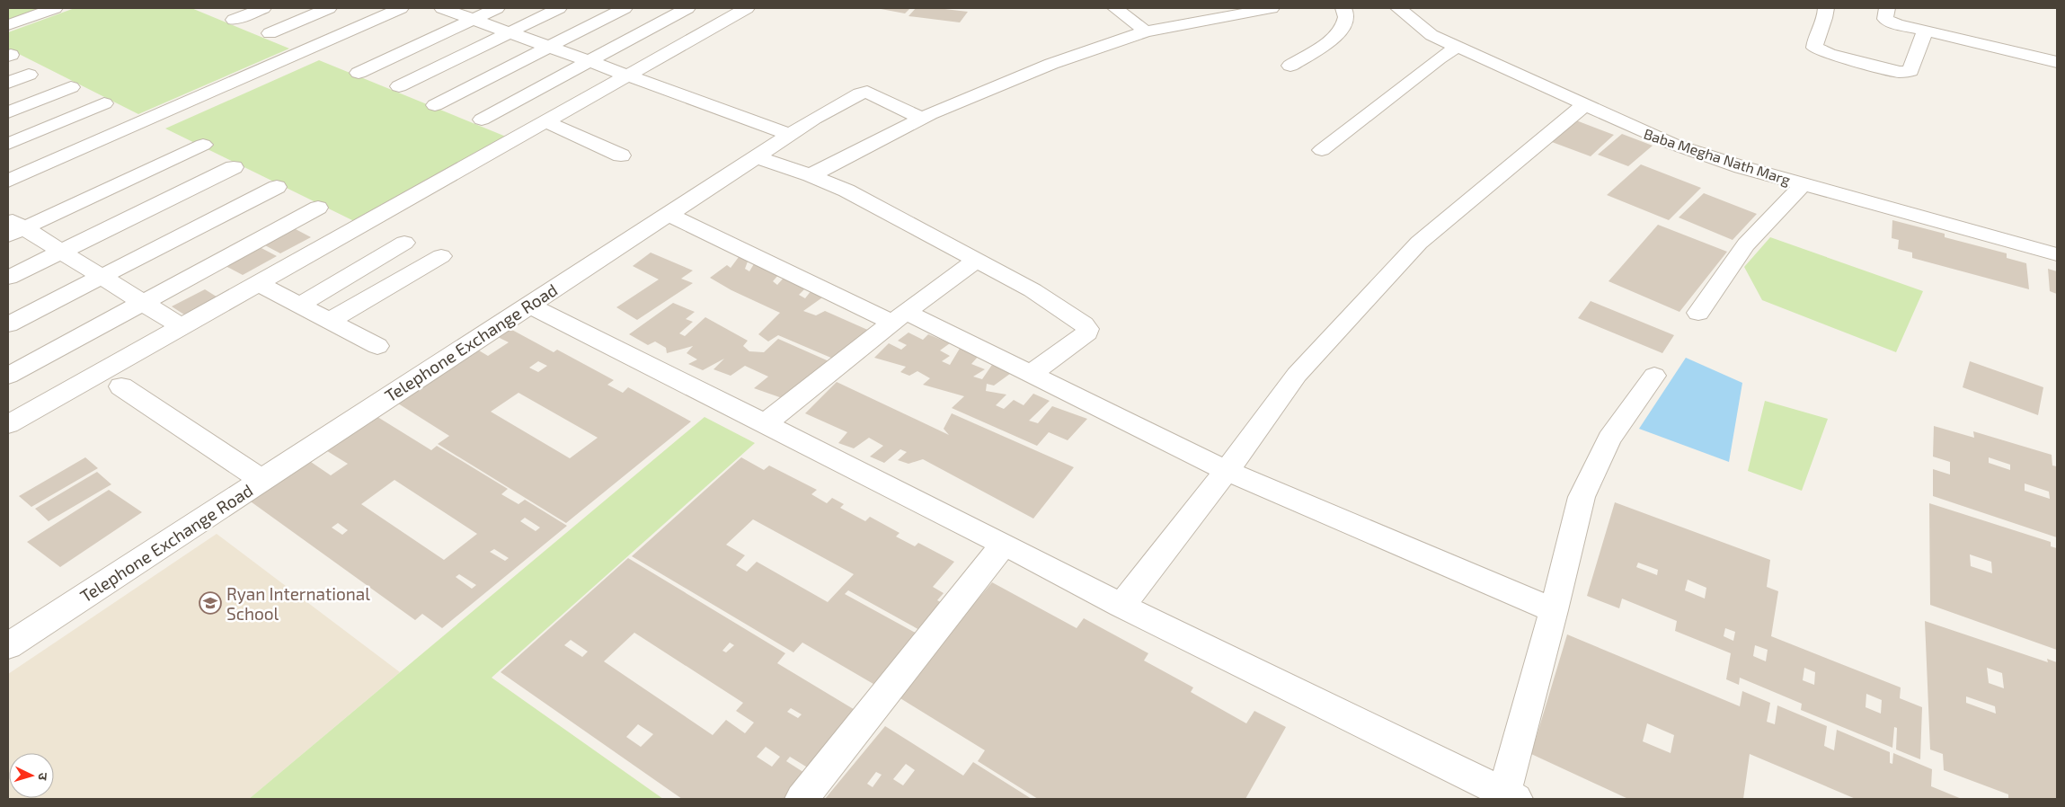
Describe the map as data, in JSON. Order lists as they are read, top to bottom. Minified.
{"streets":{"street":["Baba Megha Nath Marg","Telephone Exchange Road"]},"places":{"school or university":["Ryan International School"]},"north":"right"}
